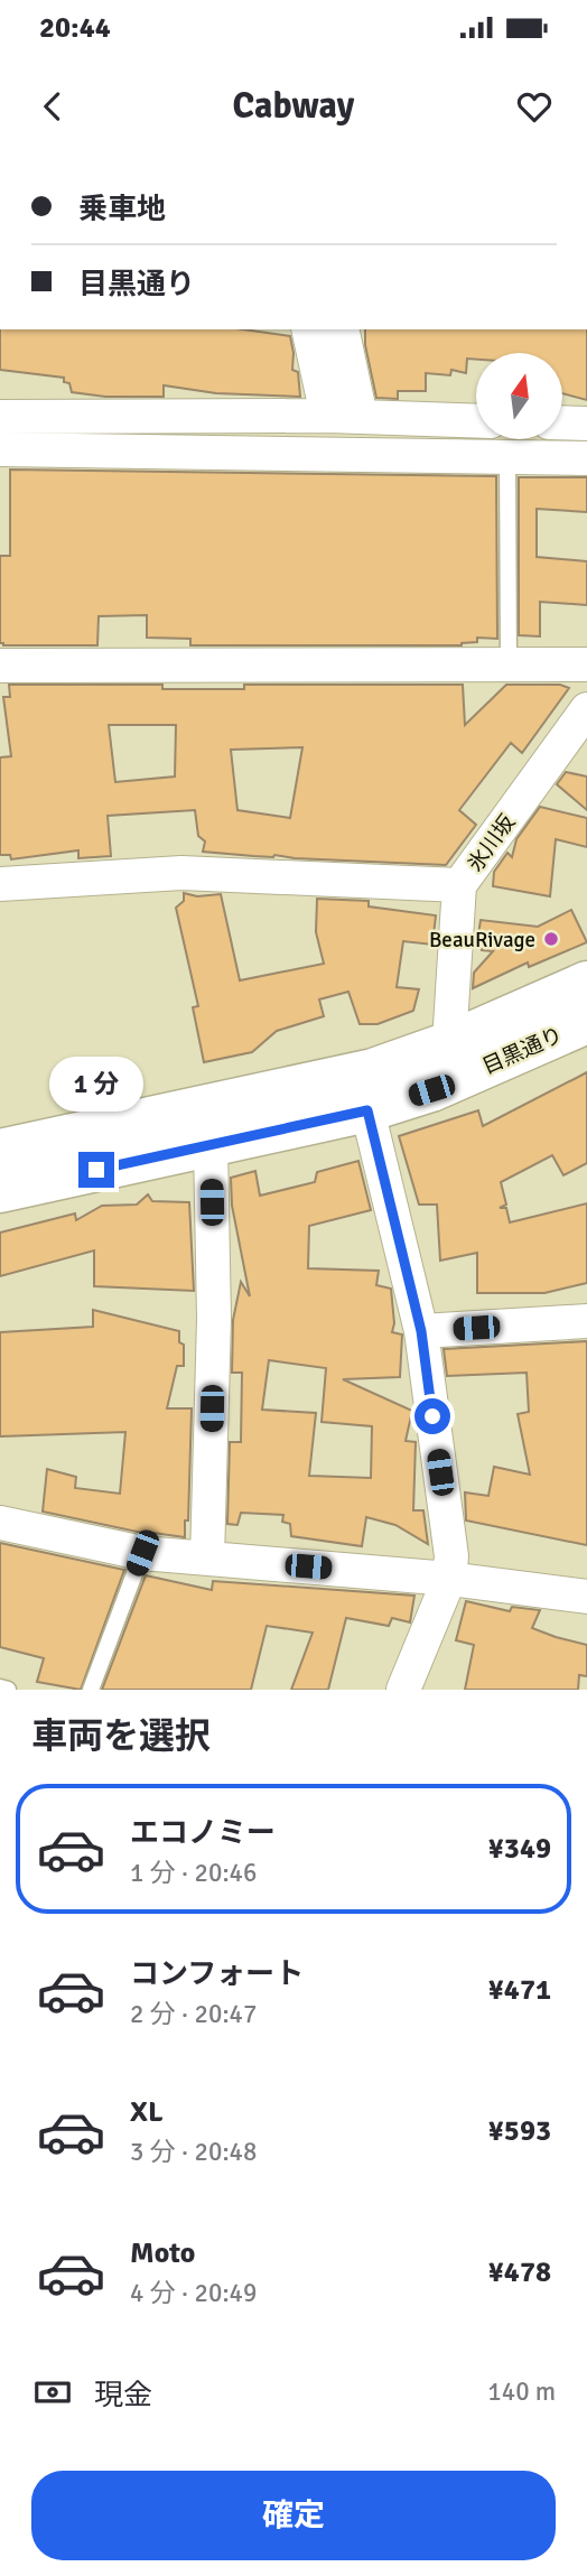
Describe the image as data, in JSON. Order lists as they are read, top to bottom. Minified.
{"streets":{"main road":["目黒通り"],"street":["氷川坂"]},"crossings":[["氷川坂","目黒通り"]],"places":["BeauRivage"],"north":"top","page":{"status":"20:44","header":"Cabway","banner":["乗車地","目黒通り"],"bubble":"1 分","heading":"車両を選択","list":[{"name":"エコノミー","note":"1 分 · 20:46","value":"¥349"},{"name":"コンフォート","note":"2 分 · 20:47","value":"¥471"},{"name":"XL","note":"3 分 · 20:48","value":"¥593"},{"name":"Moto","note":"4 分 · 20:49","value":"¥478"}],"pay":["現金","140 m"],"buttons":"確定"}}
